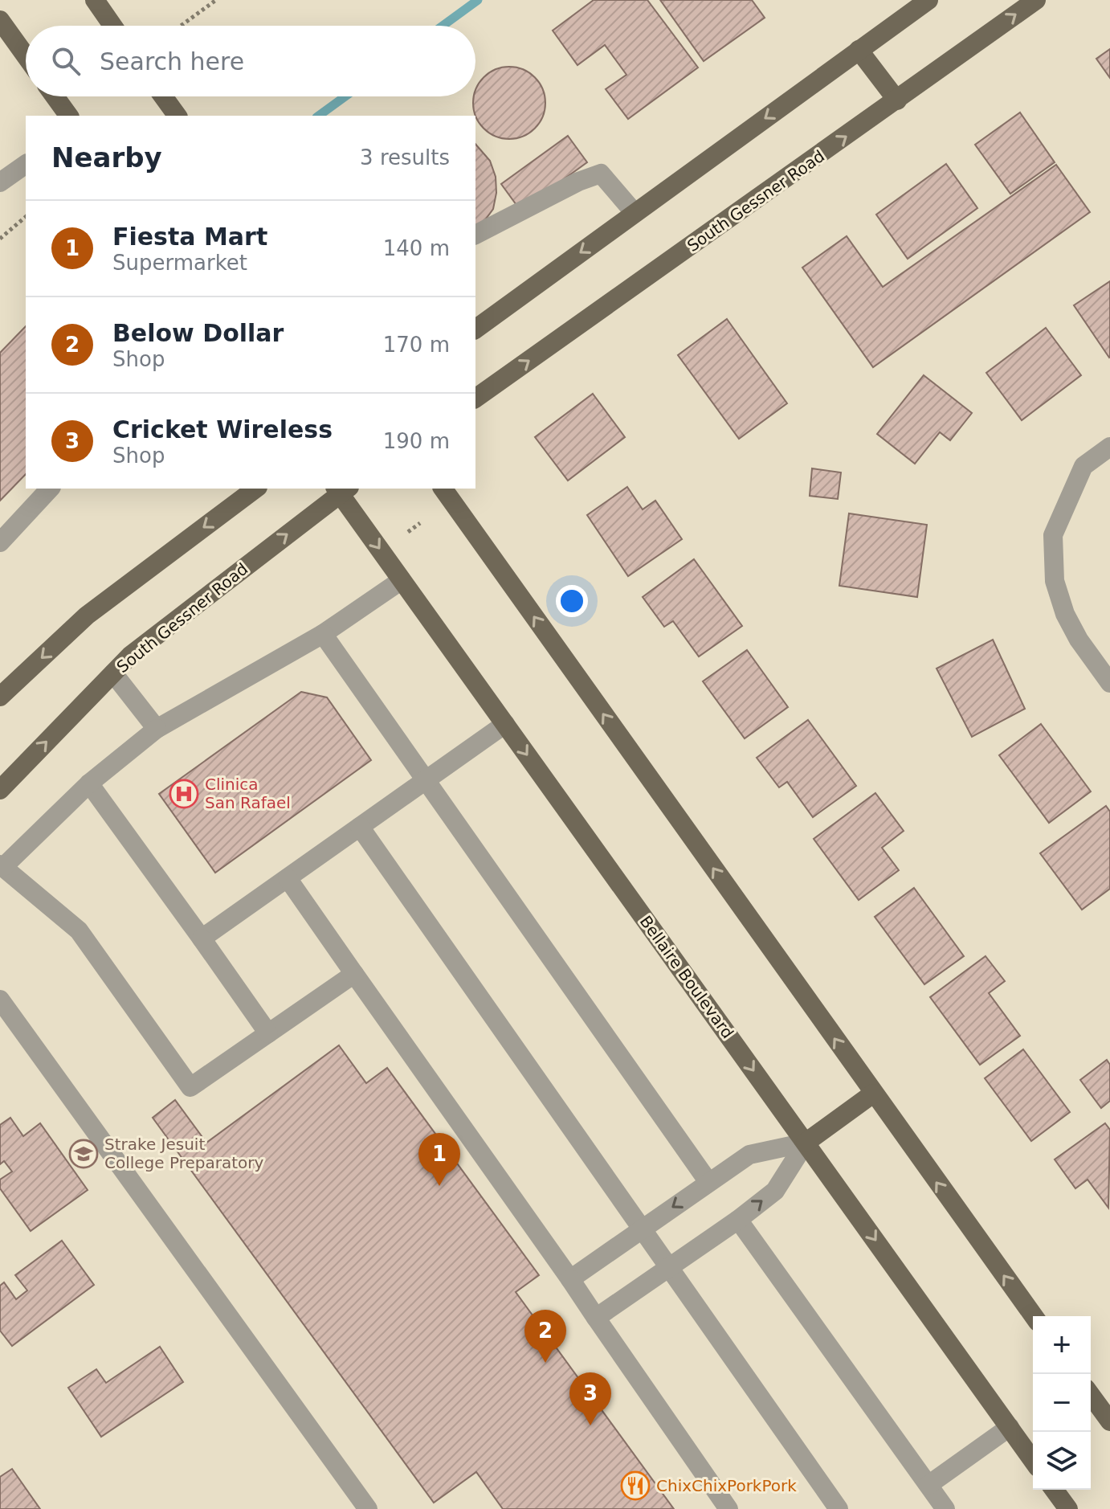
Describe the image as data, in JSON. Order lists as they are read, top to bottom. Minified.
{"streets":{"main road":["South Gessner Road","Bellaire Boulevard"]},"crossings":[["South Gessner Road","Bellaire Boulevard"]],"places":{"hospital":["Clinica San Rafael"],"school or university":["Strake Jesuit College Preparatory"],"restaurant":["ChixChixPorkPork"]},"page":{"search":"Search here","heading":["Nearby","3 results"],"list":[{"mark":"1","name":"Fiesta Mart","note":"Supermarket","value":"140 m"},{"mark":"2","name":"Below Dollar","note":"Shop","value":"170 m"},{"mark":"3","name":"Cricket Wireless","note":"Shop","value":"190 m"}],"pins":["1","2","3"],"map_buttons":["+","−"]}}
